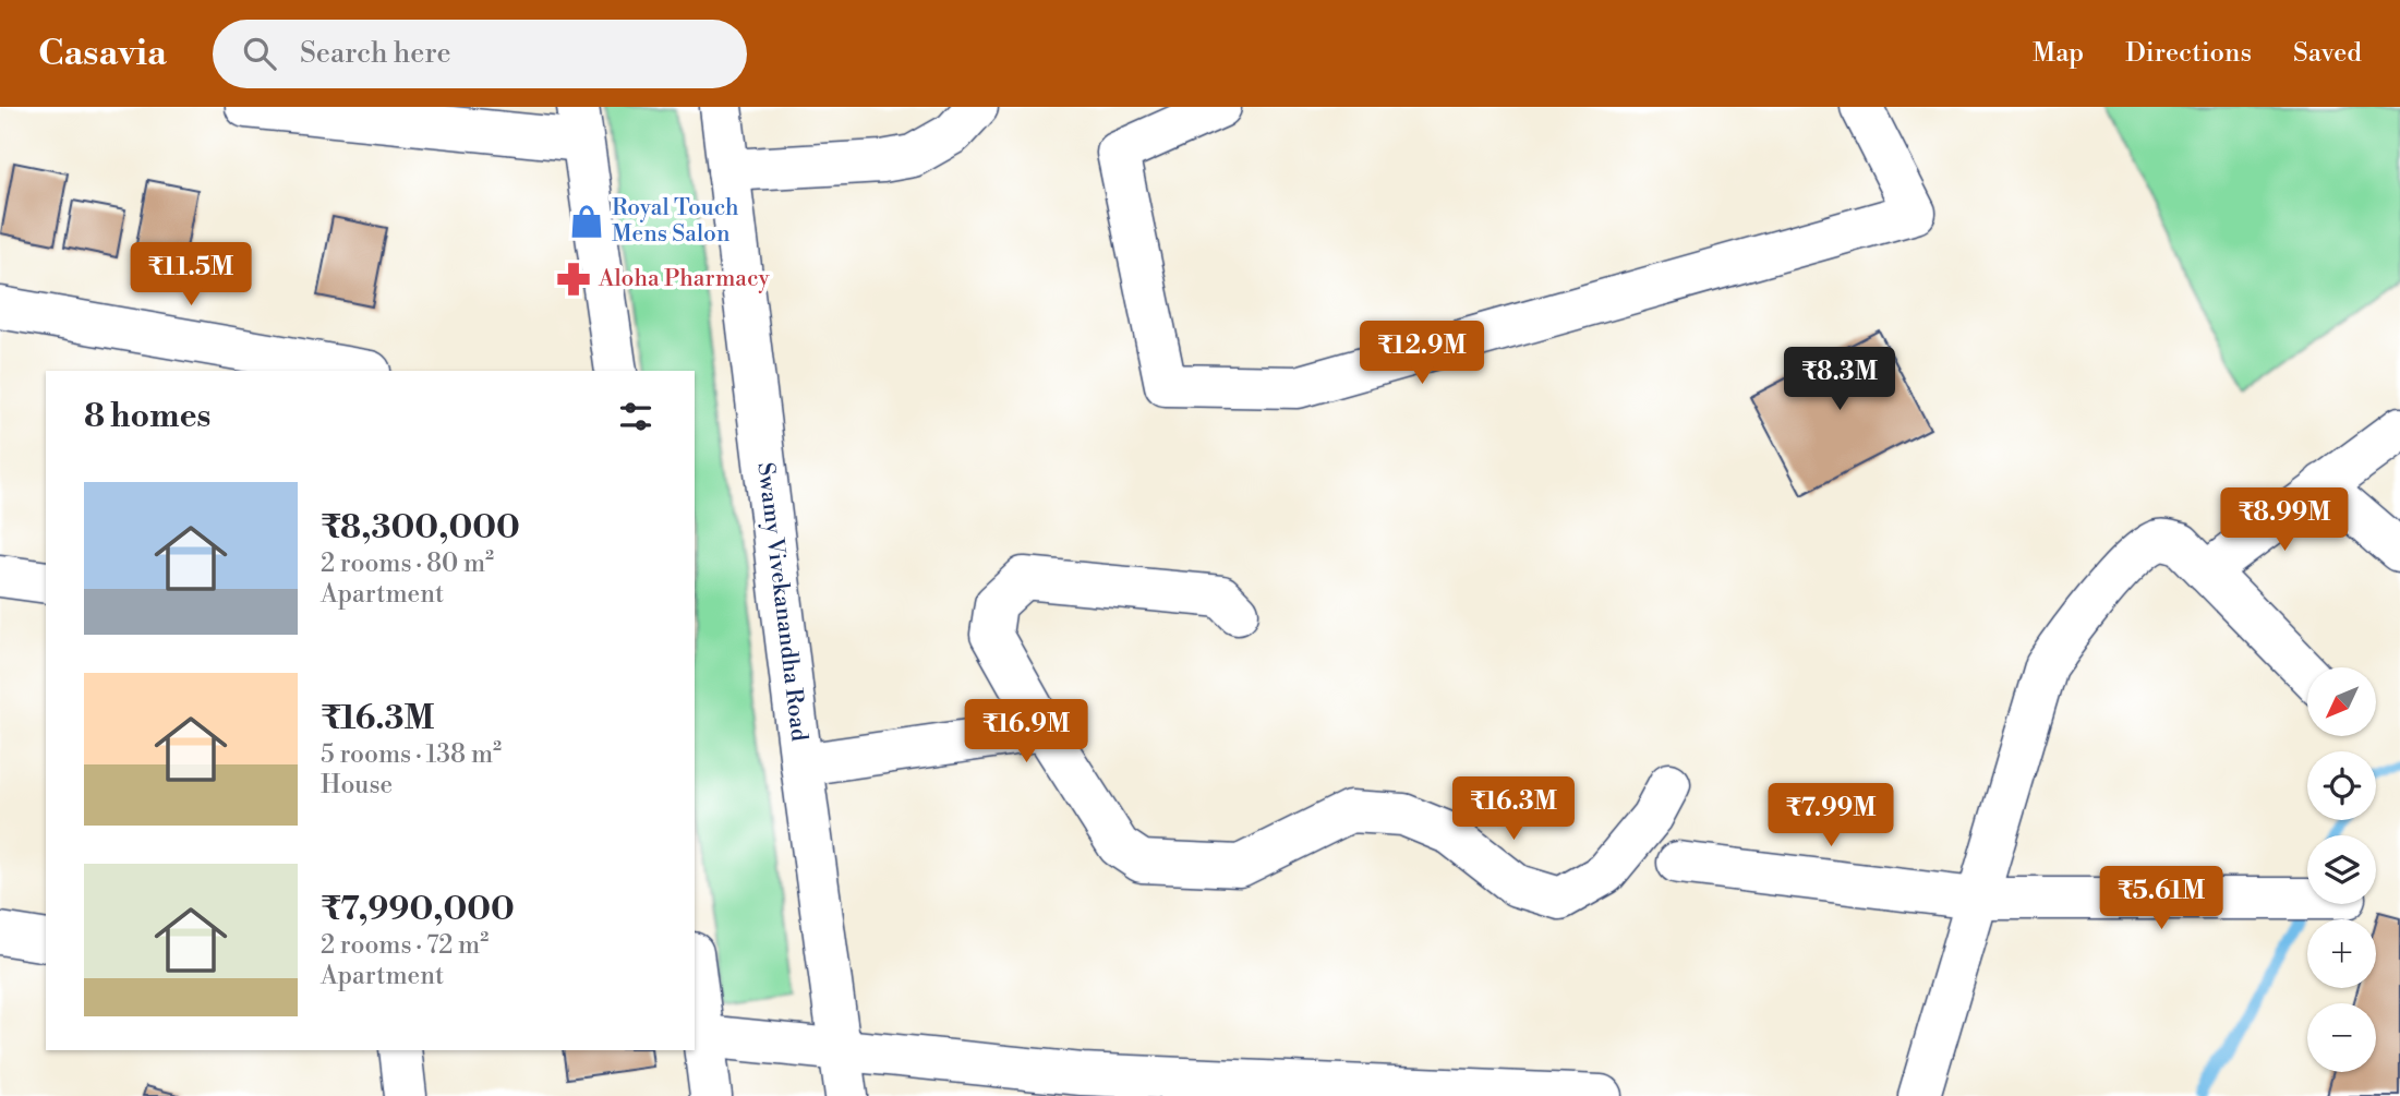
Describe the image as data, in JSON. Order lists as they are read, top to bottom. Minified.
{"streets":{"street":["Swamy Vivekanandha Road"]},"places":{"shop":["Royal Touch Mens Salon"],"pharmacy":["Aloha Pharmacy"]},"north":"bottom left","page":{"header":"Casavia","search":"Search here","nav":["Map","Directions","Saved"],"price":["₹11.5M","₹12.9M","₹8.3M","₹8.99M","₹16.9M","₹16.3M","₹7.99M","₹5.61M"],"heading":"8 homes","list":[{"name":"₹8,300,000","note":"2 rooms · 80 m² · Apartment"},{"name":"₹16.3M","note":"5 rooms · 138 m² · House"},{"name":"₹7,990,000","note":"2 rooms · 72 m² · Apartment"}],"map_buttons":["+","−"]}}
